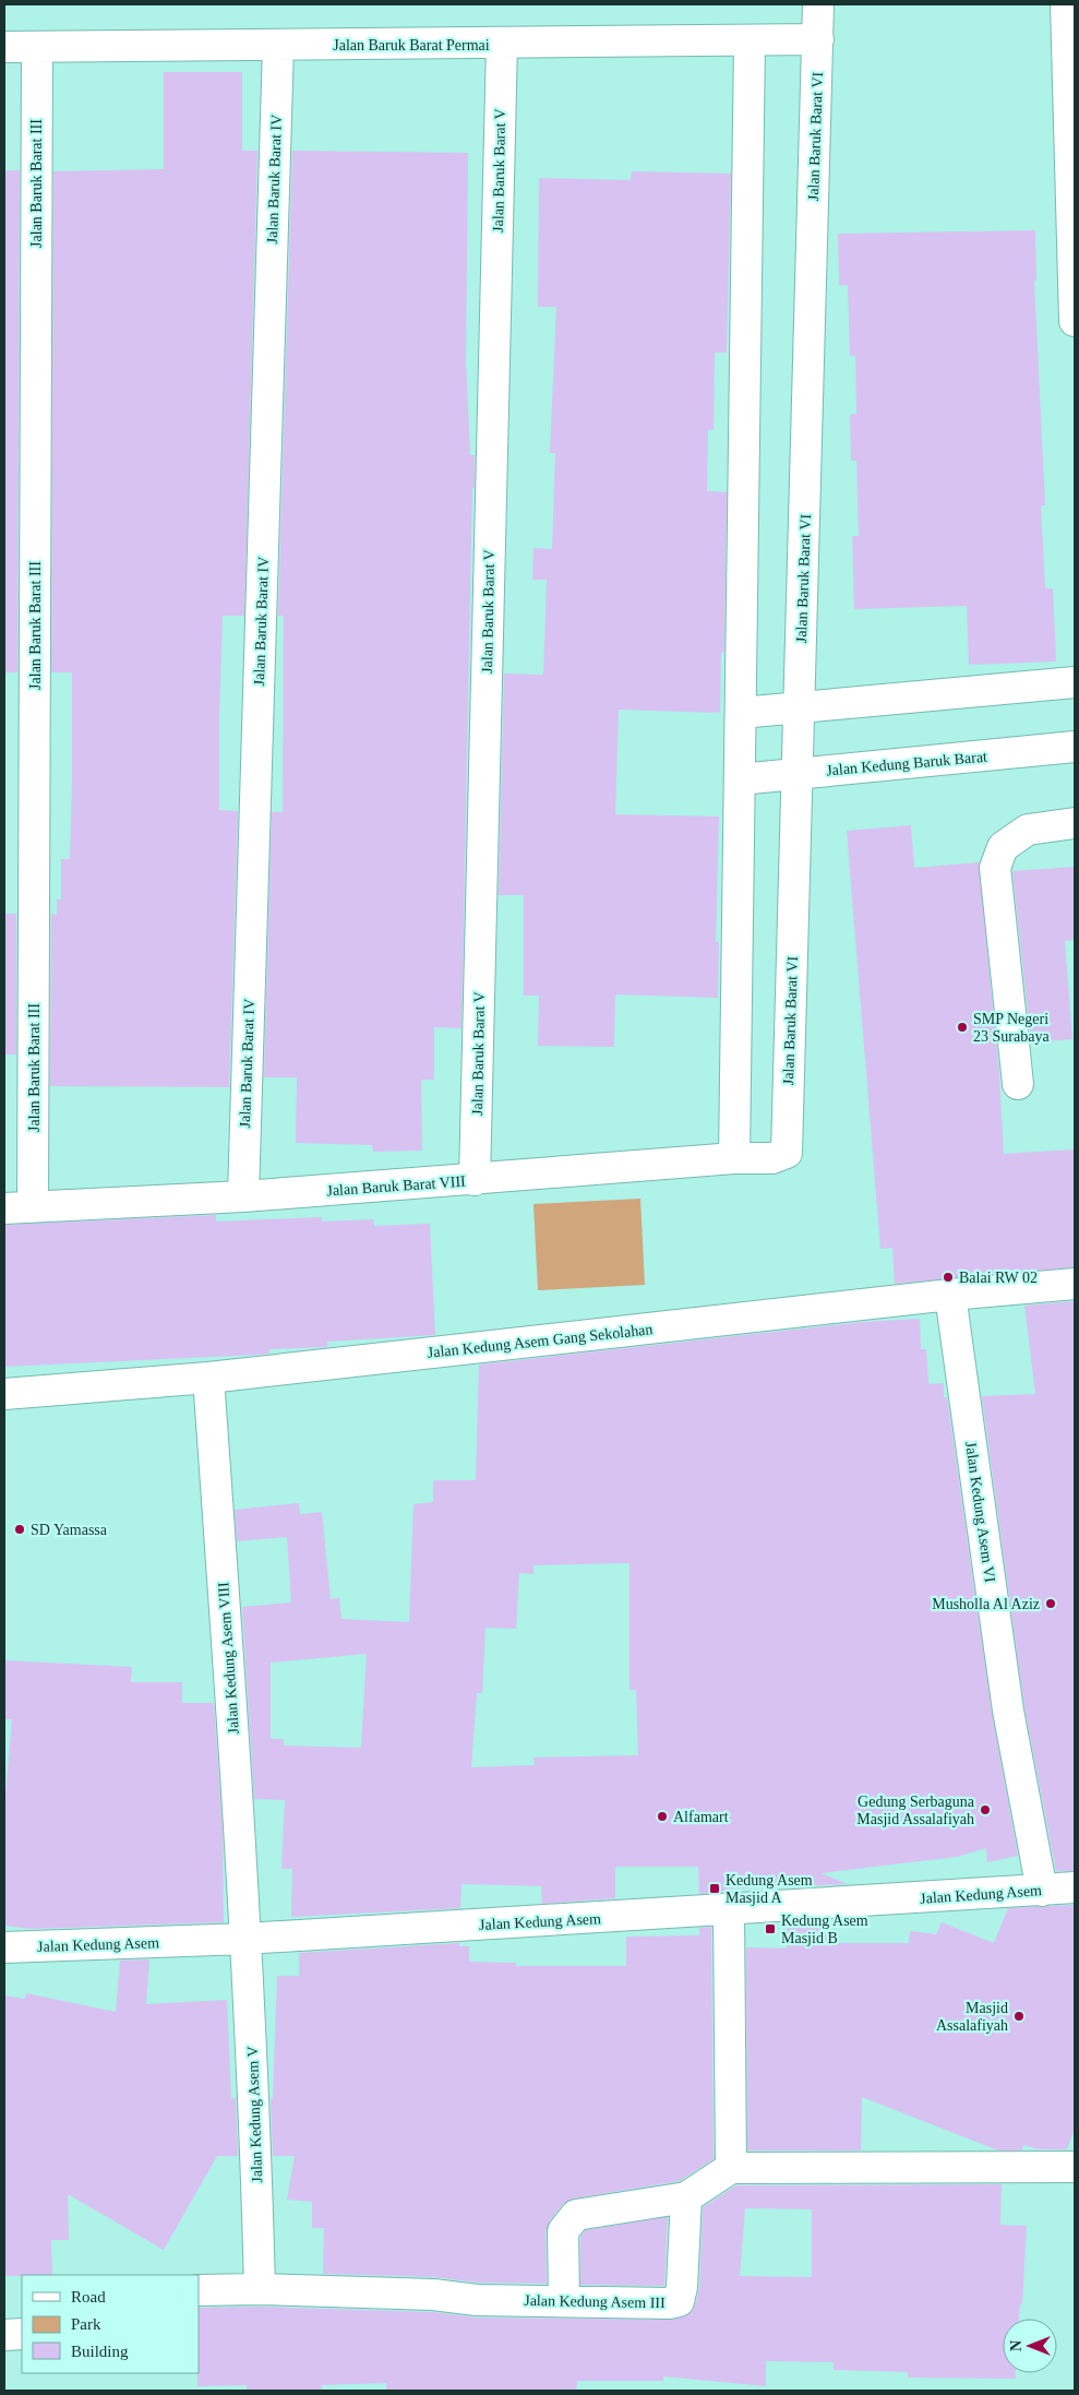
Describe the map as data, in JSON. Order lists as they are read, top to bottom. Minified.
{"streets":{"street":["Jalan Baruk Barat Permai","Jalan Baruk Barat VI","Jalan Baruk Barat V","Jalan Baruk Barat IV","Jalan Baruk Barat III","Jalan Kedung Baruk Barat","Jalan Baruk Barat VIII","Jalan Kedung Asem Gang Sekolahan","Jalan Kedung Asem VI","Jalan Kedung Asem VIII","Jalan Kedung Asem","Jalan Kedung Asem V","Jalan Kedung Asem III"]},"crossings":[["Jalan Baruk Barat Permai","Jalan Baruk Barat VI"],["Jalan Baruk Barat Permai","Jalan Baruk Barat V"],["Jalan Baruk Barat Permai","Jalan Baruk Barat IV"],["Jalan Baruk Barat Permai","Jalan Baruk Barat III"],["Jalan Baruk Barat VI","Jalan Kedung Baruk Barat"],["Jalan Baruk Barat VI","Jalan Baruk Barat VIII"],["Jalan Baruk Barat V","Jalan Baruk Barat VIII"],["Jalan Baruk Barat IV","Jalan Baruk Barat VIII"],["Jalan Baruk Barat III","Jalan Baruk Barat VIII"],["Jalan Kedung Asem Gang Sekolahan","Jalan Kedung Asem VI"],["Jalan Kedung Asem Gang Sekolahan","Jalan Kedung Asem VIII"],["Jalan Kedung Asem VI","Jalan Kedung Asem"],["Jalan Kedung Asem VIII","Jalan Kedung Asem"],["Jalan Kedung Asem VIII","Jalan Kedung Asem V"],["Jalan Kedung Asem","Jalan Kedung Asem V"],["Jalan Kedung Asem V","Jalan Kedung Asem III"]],"places":{"other":["SMP Negeri 23 Surabaya","Balai RW 02","SD Yamassa","Musholla Al Aziz","Gedung Serbaguna Masjid Assalafiyah","Alfamart","Masjid Assalafiyah"],"transit":["Kedung Asem Masjid A","Kedung Asem Masjid B"]},"legend":["Road","Park","Building"],"north":"left"}
